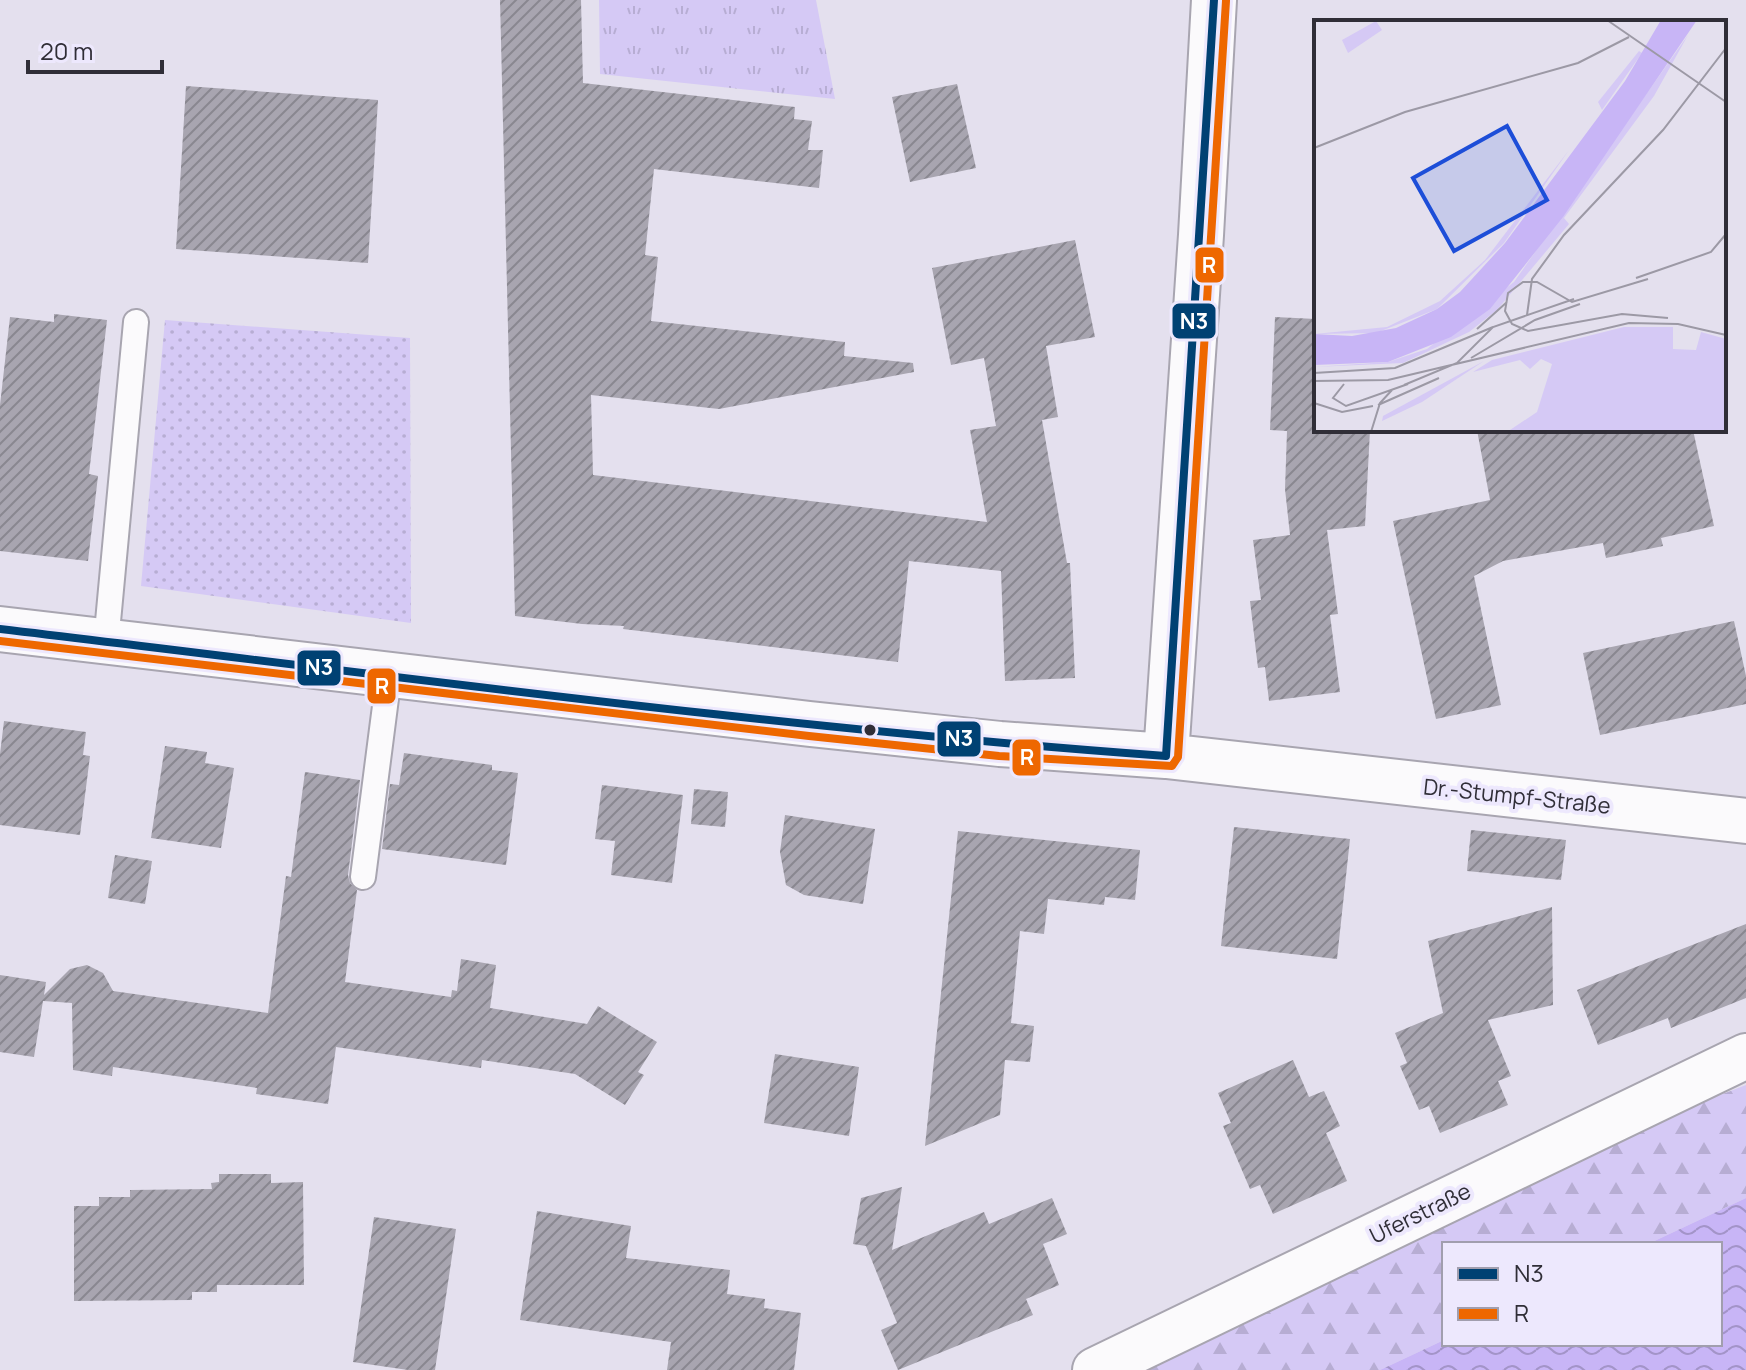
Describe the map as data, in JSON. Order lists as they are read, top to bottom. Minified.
{"streets":{"street":["Dr.-Stumpf-Straße","Uferstraße"]},"lines":["transit line N3","transit line R"],"legend":["N3","R"],"scale_bar":"20 m"}
